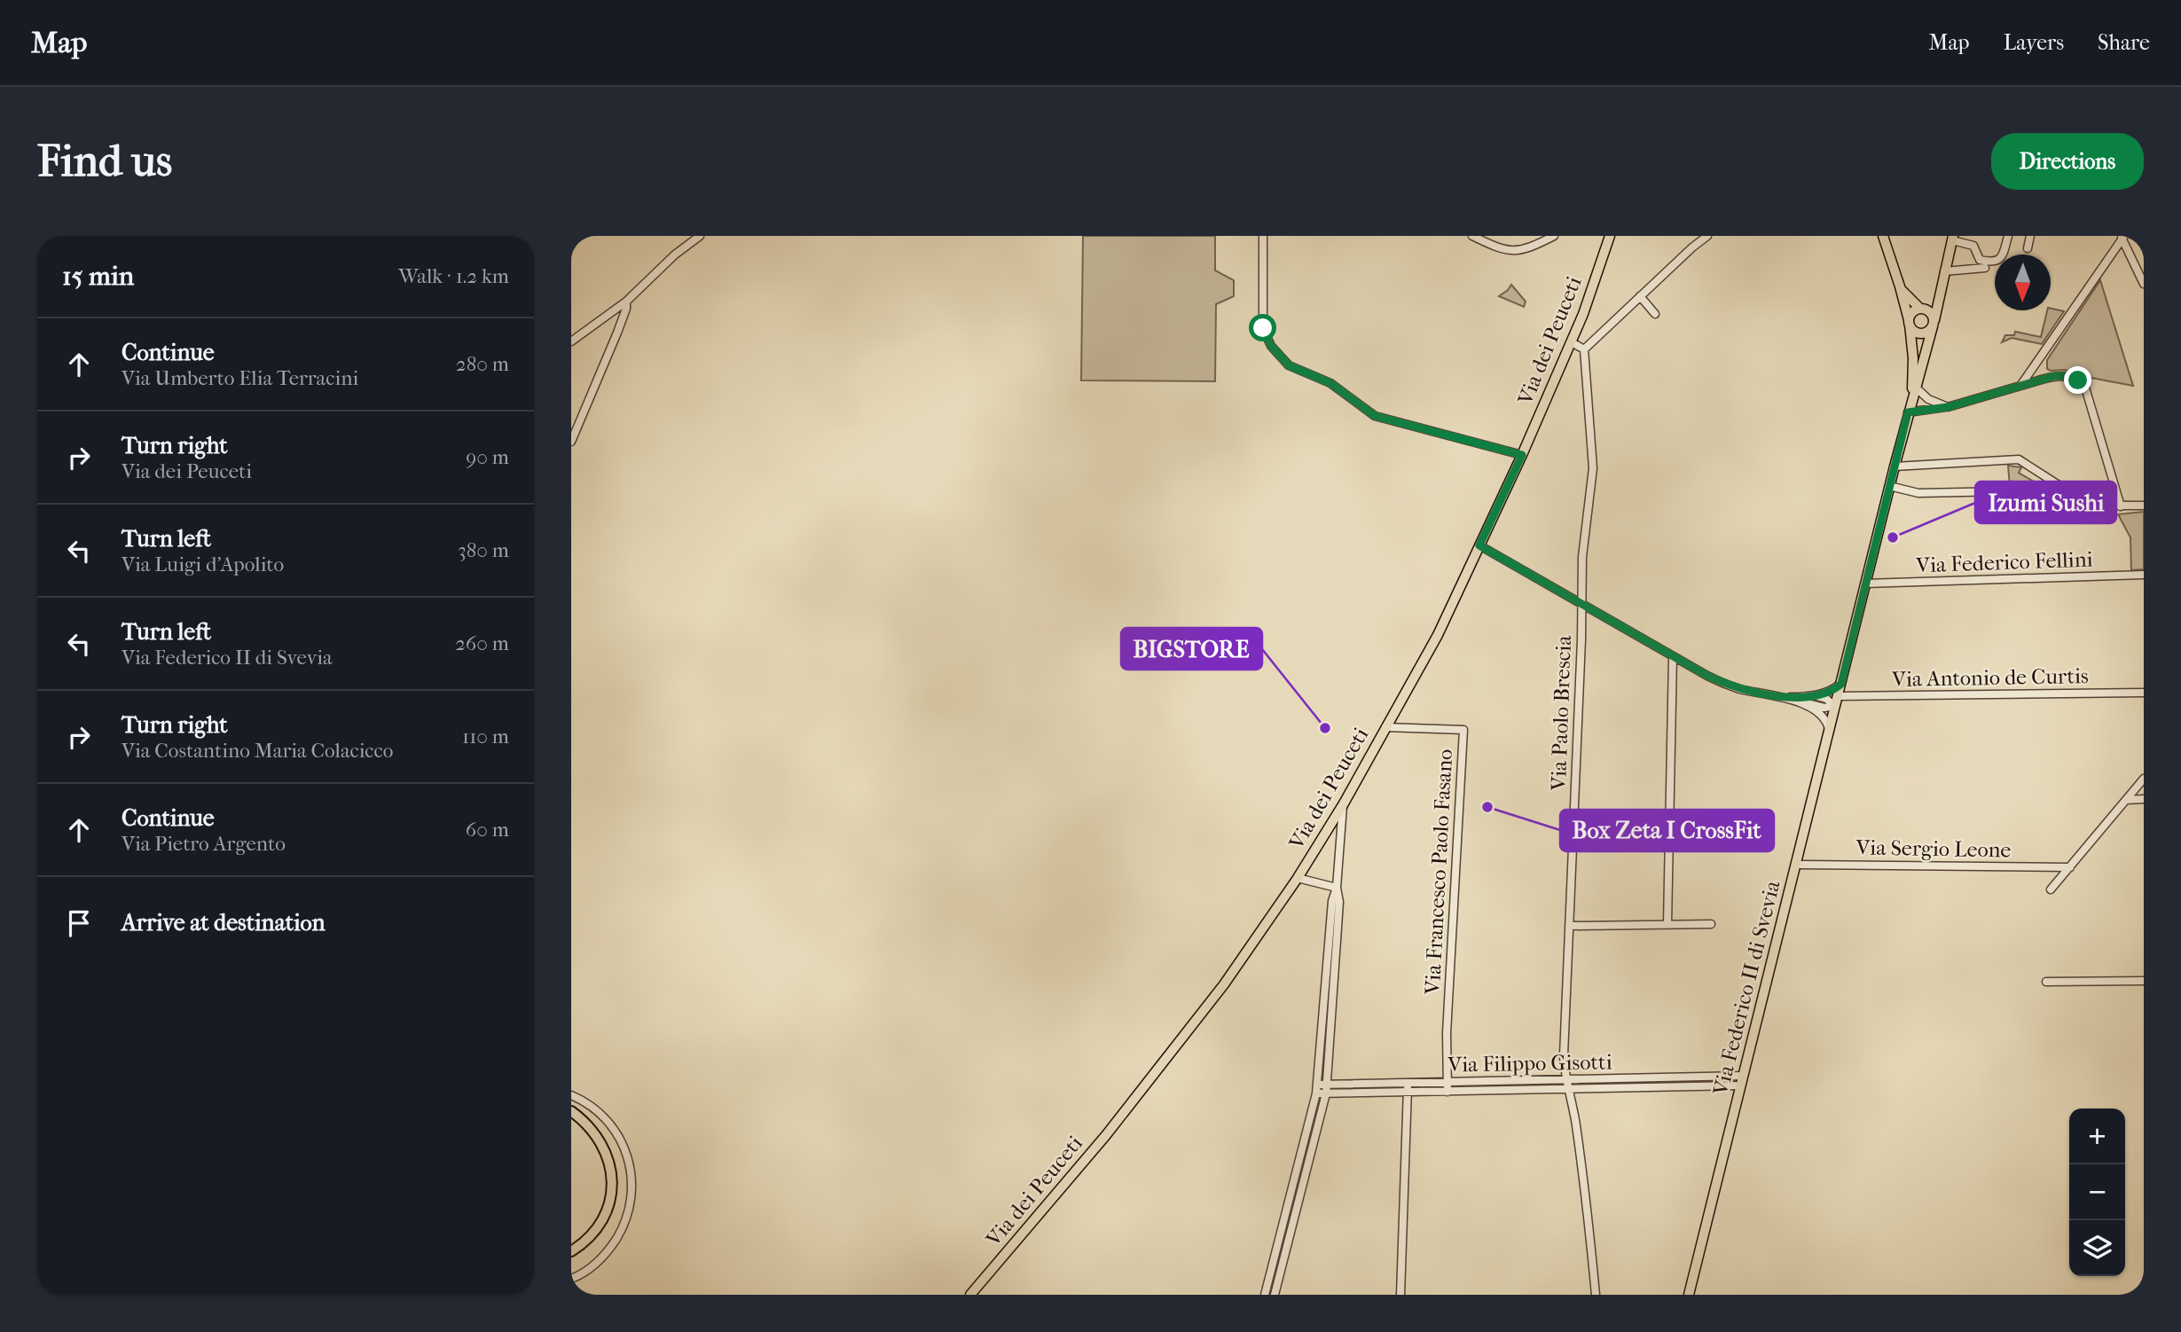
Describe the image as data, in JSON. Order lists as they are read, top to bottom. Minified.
{"streets":{"main road":["Via dei Peuceti","Via Federico II di Svevia"],"street":["Via Federico Fellini","Via Antonio de Curtis","Via Paolo Brescia","Via Sergio Leone","Via Francesco Paolo Fasano","Via Filippo Gisotti"]},"crossings":[["Via dei Peuceti","Via Francesco Paolo Fasano"],["Via Federico Fellini","Via Federico II di Svevia"],["Via Antonio de Curtis","Via Federico II di Svevia"],["Via Paolo Brescia","Via Filippo Gisotti"],["Via Sergio Leone","Via Federico II di Svevia"],["Via Francesco Paolo Fasano","Via Filippo Gisotti"],["Via Federico II di Svevia","Via Filippo Gisotti"]],"places":["Izumi Sushi","BIGSTORE","Box Zeta I CrossFit"],"north":"bottom","page":{"header":"Map","nav":["Map","Layers","Share"],"buttons":"Directions","title":"Find us","heading":["15 min","Walk · 1.2 km"],"list":[["Continue","Via Umberto Elia Terracini","280 m"],["Turn right","Via dei Peuceti","90 m"],["Turn left","Via Luigi d'Apolito","380 m"],["Turn left","Via Federico II di Svevia","260 m"],["Turn right","Via Costantino Maria Colacicco","110 m"],["Continue","Via Pietro Argento","60 m"],"Arrive at destination"],"map_buttons":["+","−"]}}
